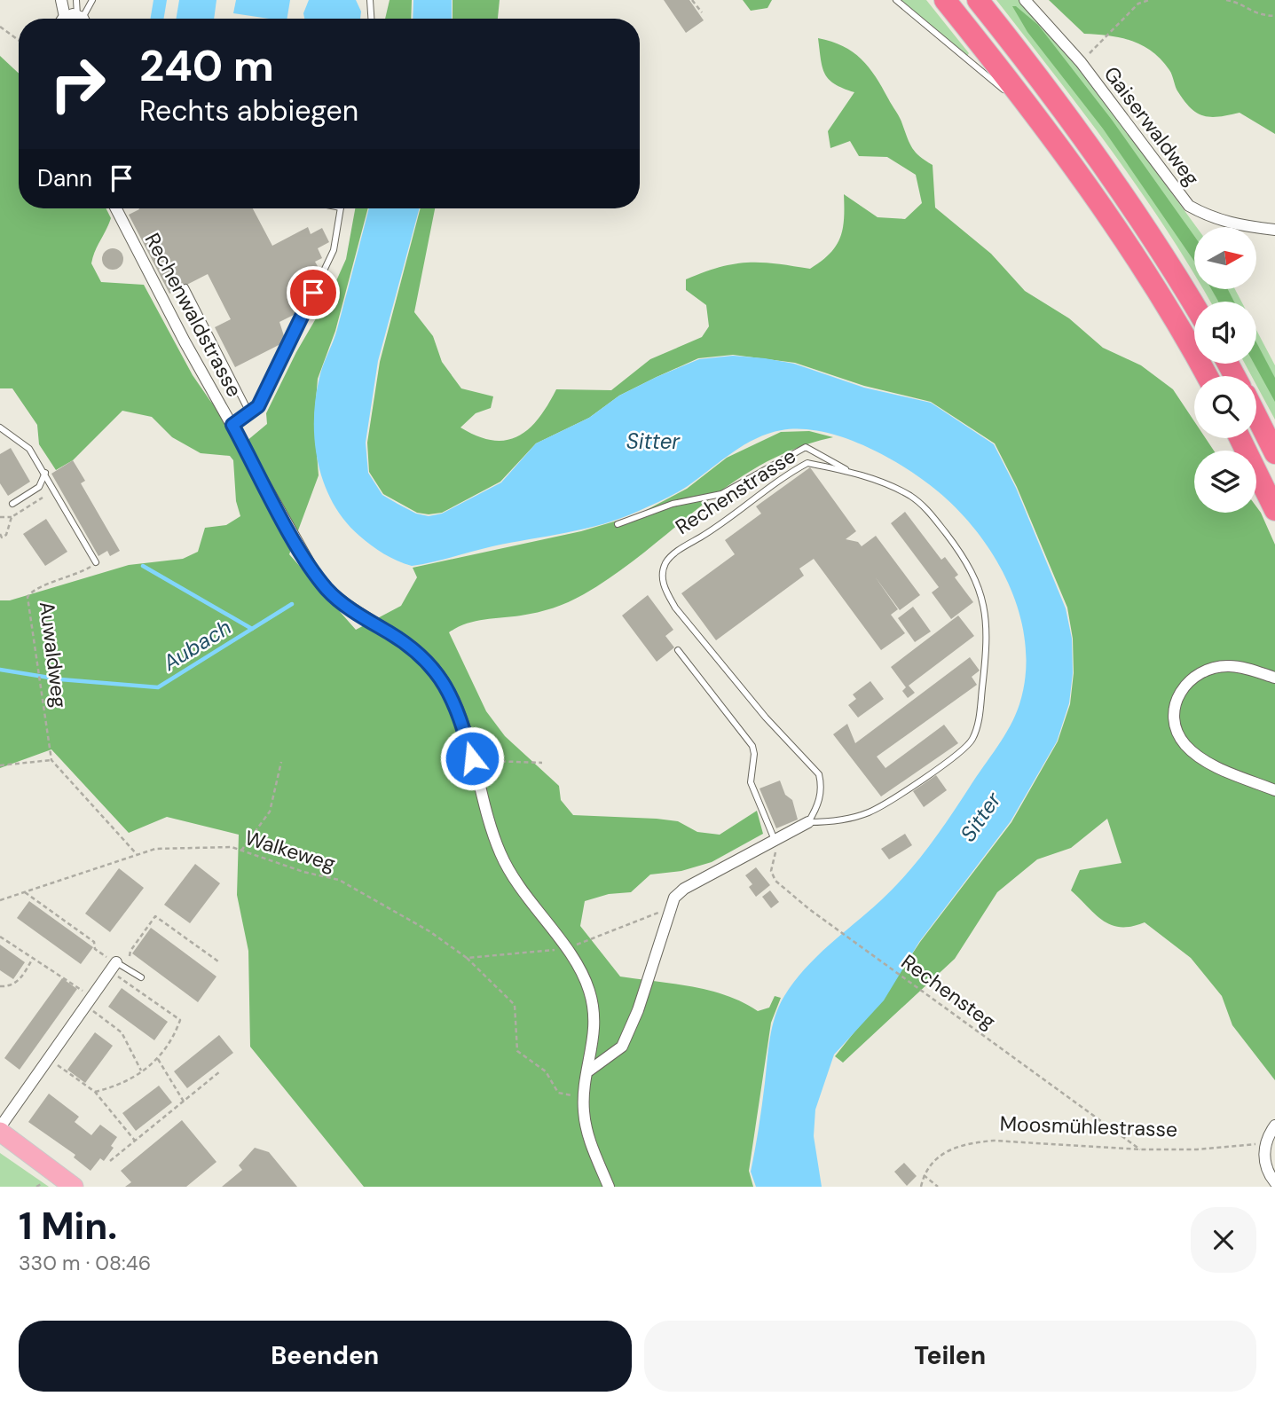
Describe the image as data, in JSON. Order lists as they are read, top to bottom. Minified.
{"streets":{"street":["Gaiserwaldweg","Rechenwaldstrasse","Rechenstrasse"],"path":["Auwaldweg","Walkeweg","Rechensteg","Moosmühlestrasse"]},"crossings":[["Rechenwaldstrasse","Rechenstrasse"],["Rechenstrasse","Rechensteg"],["Rechensteg","Moosmühlestrasse"]],"water":["Sitter","Aubach"],"north":"right","page":{"turn":["240 m","Rechts abbiegen"],"then":"Dann","heading":["1 Min.","330 m · 08:46"],"buttons":["Beenden","Teilen"]}}
